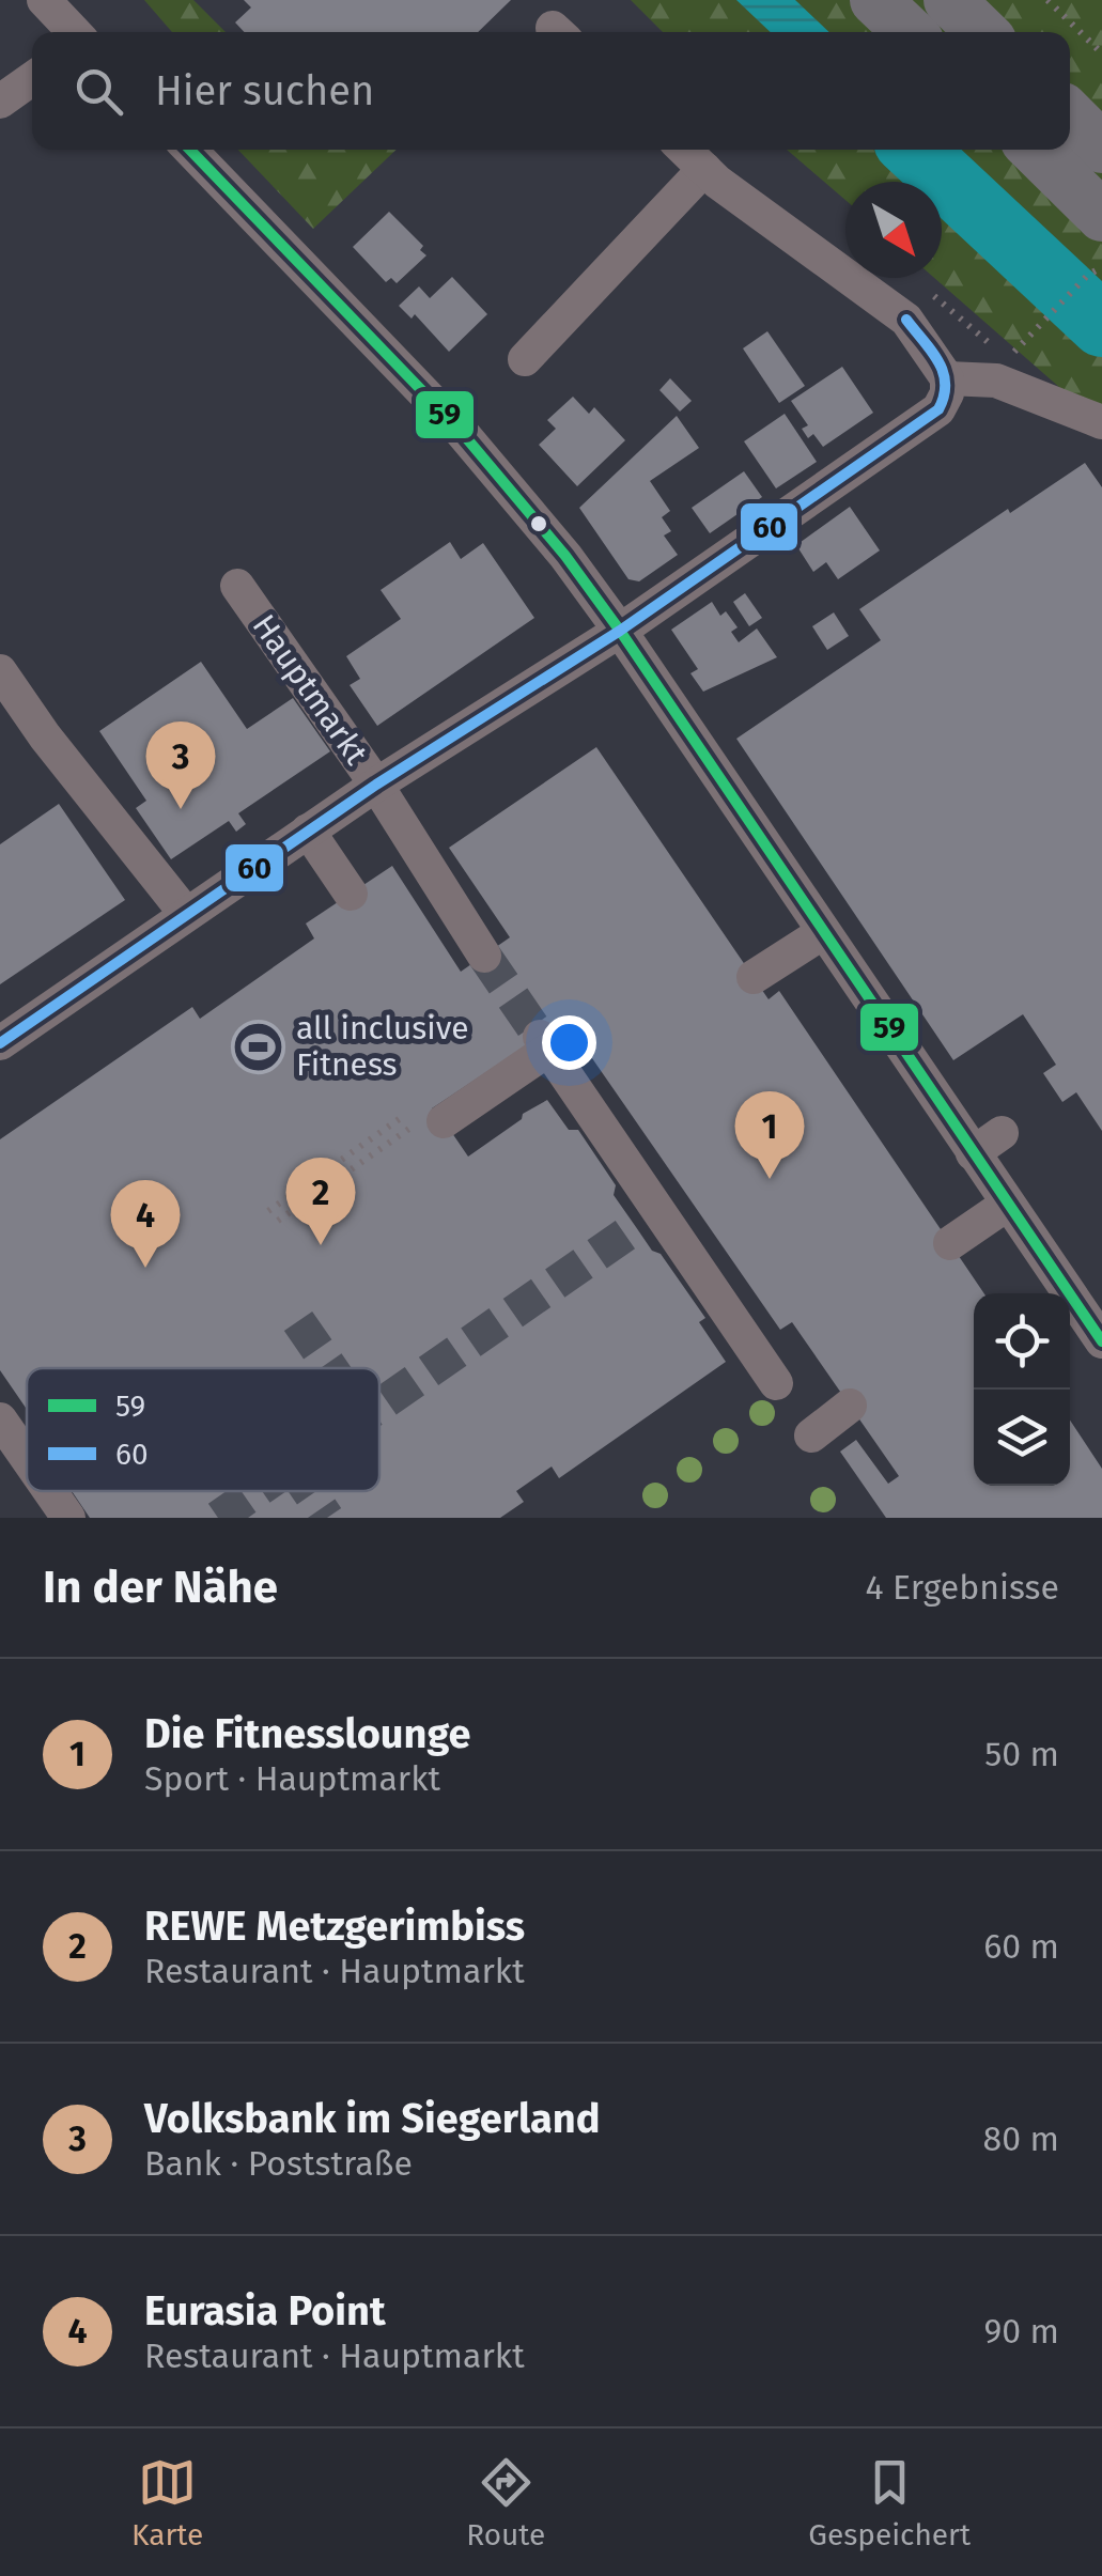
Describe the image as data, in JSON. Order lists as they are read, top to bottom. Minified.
{"streets":{"street":["Hauptmarkt"]},"places":{"sports":["all inclusive Fitness"]},"lines":["transit line 59","transit line 60"],"legend":["59","60"],"north":"bottom right","page":{"search":"Hier suchen","pins":["3","1","2","4"],"heading":["In der Nähe","4 Ergebnisse"],"list":[{"mark":"1","name":"Die Fitnesslounge","note":"Sport · Hauptmarkt","value":"50 m"},{"mark":"2","name":"REWE Metzgerimbiss","note":"Restaurant · Hauptmarkt","value":"60 m"},{"mark":"3","name":"Volksbank im Siegerland","note":"Bank · Poststraße","value":"80 m"},{"mark":"4","name":"Eurasia Point","note":"Restaurant · Hauptmarkt","value":"90 m"}],"nav":["Karte","Route","Gespeichert"]}}
